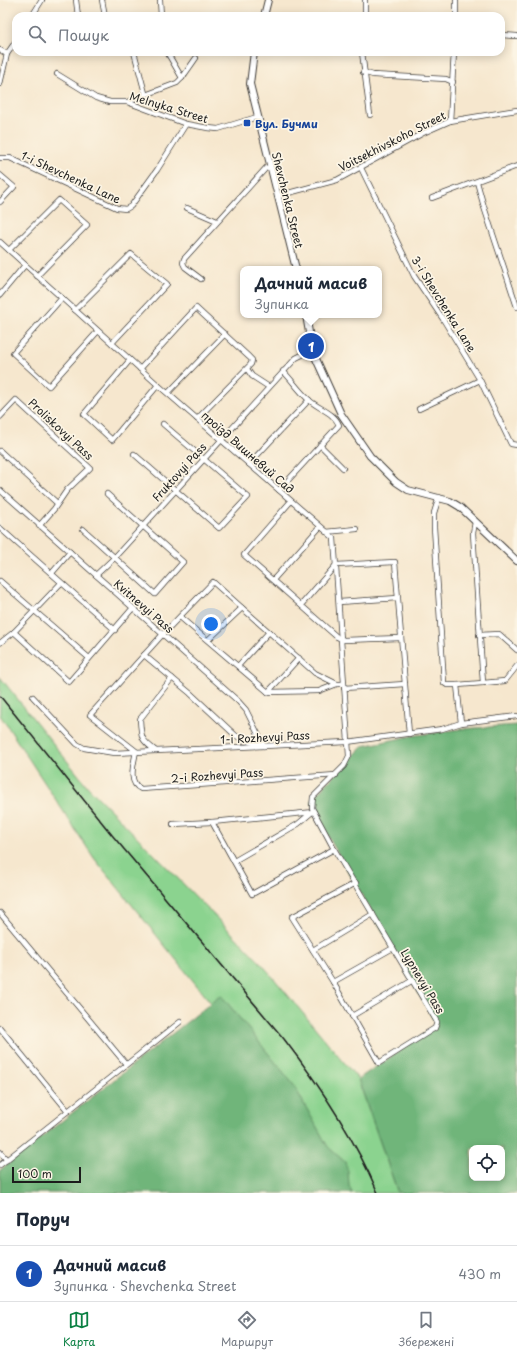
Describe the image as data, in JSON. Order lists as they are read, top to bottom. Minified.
{"streets":{"street":["Melnyka Street","Voitsekhivskoho Street","1-i Shevchenka Lane","Shevchenka Street","3-i Shevchenka Lane","Proliskovyi Pass","проїзд Вишневий Сад","Fruktovyi Pass","Kvitnevyi Pass","1-i Rozhevyi Pass","2-i Rozhevyi Pass","Lypnevyi Pass"]},"crossings":[["Melnyka Street","1-i Shevchenka Lane"],["Melnyka Street","Shevchenka Street"],["Voitsekhivskoho Street","Shevchenka Street"],["Voitsekhivskoho Street","3-i Shevchenka Lane"],["Proliskovyi Pass","Kvitnevyi Pass"],["проїзд Вишневий Сад","Fruktovyi Pass"],["проїзд Вишневий Сад","1-i Rozhevyi Pass"],["Fruktovyi Pass","Kvitnevyi Pass"],["Kvitnevyi Pass","1-i Rozhevyi Pass"],["1-i Rozhevyi Pass","2-i Rozhevyi Pass"]],"places":{"transit":["Вул. Бучми"]},"scale_bar":"100 m","page":{"search":"Пошук","popup":["Дачний масив","Зупинка"],"pins":"1","scale":"100 m","heading":"Поруч","list":[{"mark":"1","name":"Дачний масив","note":"Зупинка · Shevchenka Street","value":"430 m"}],"nav":["Карта","Маршрут","Збережені"]}}
